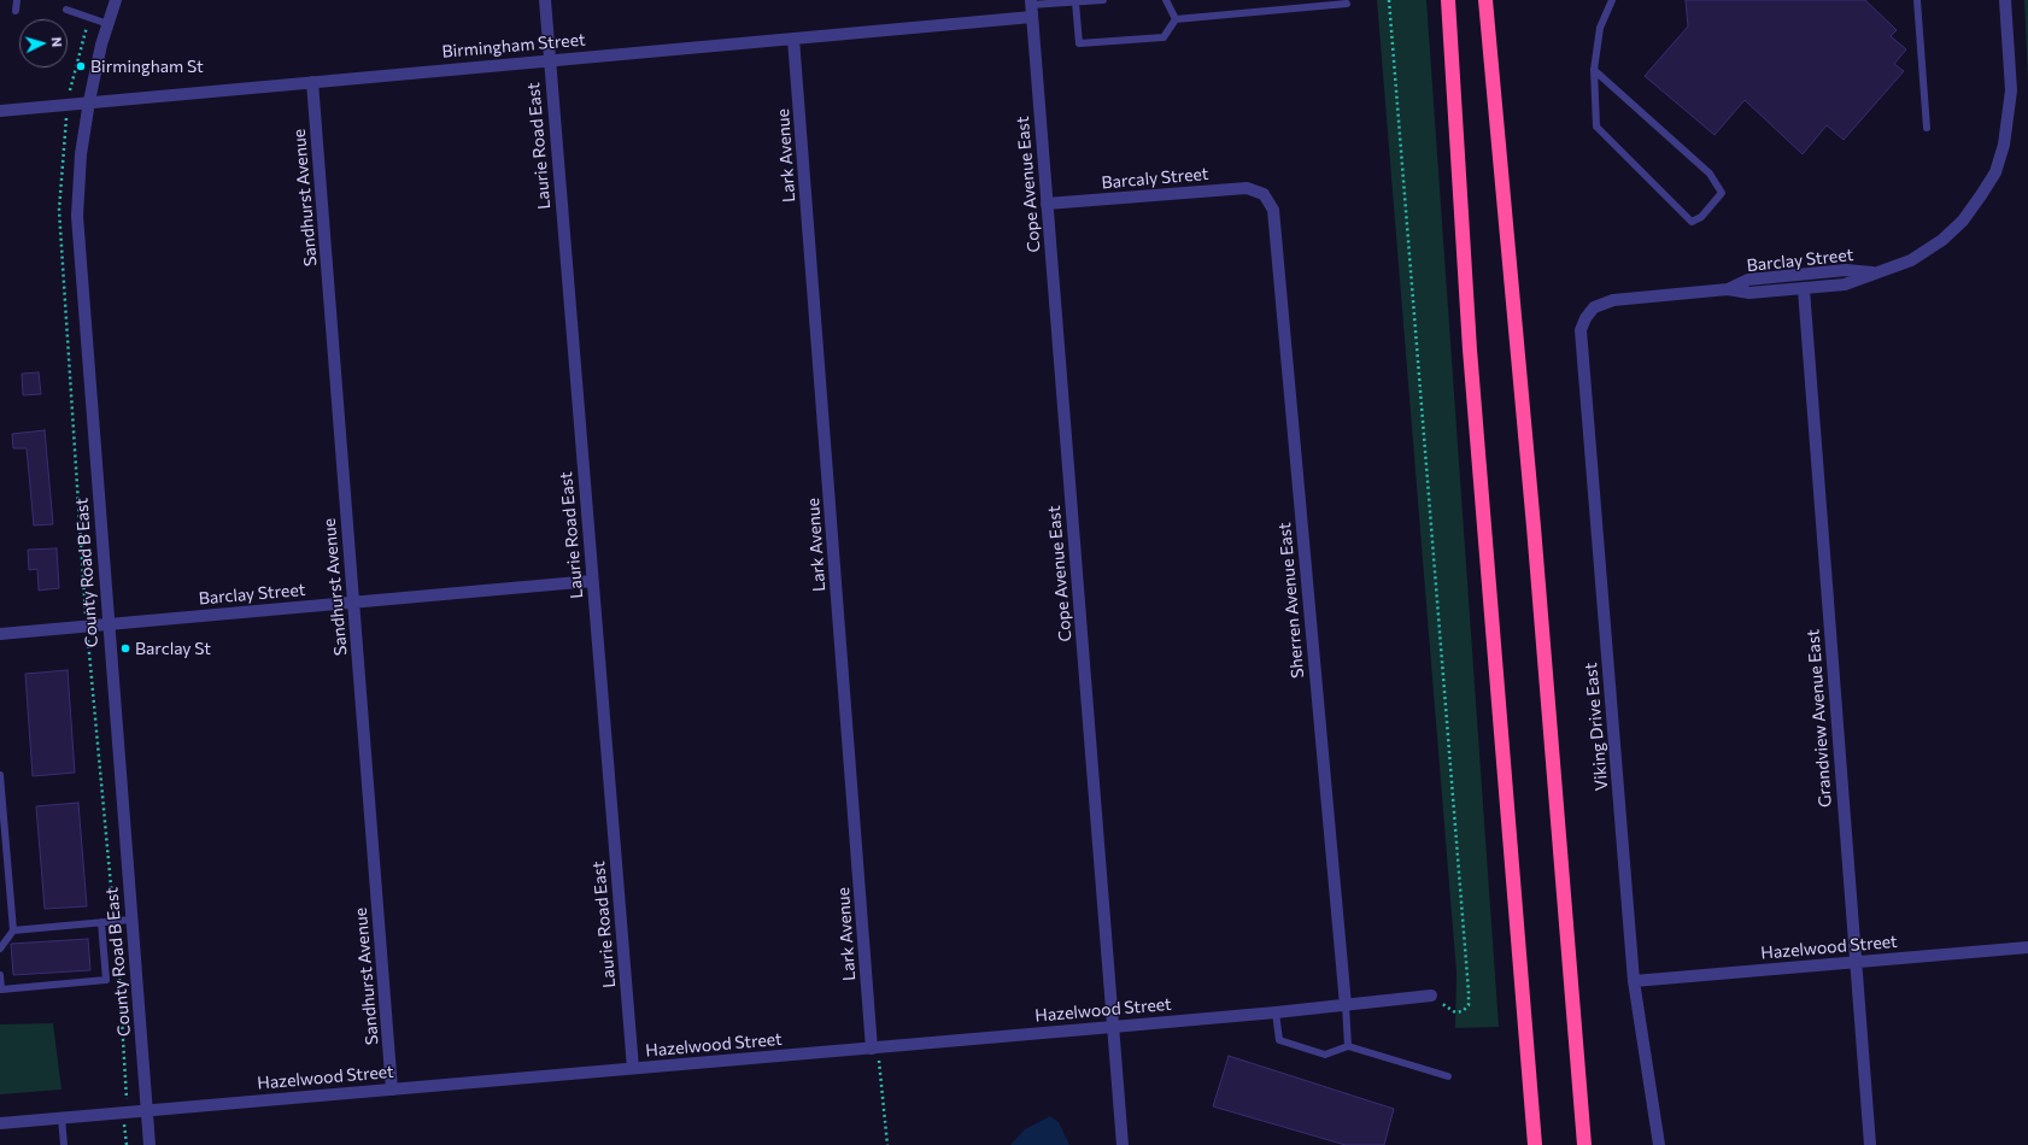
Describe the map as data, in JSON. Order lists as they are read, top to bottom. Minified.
{"streets":{"street":["Birmingham Street","Laurie Road East","Lark Avenue","Barcaly Street","Cope Avenue East","Sandhurst Avenue","Barclay Street","County Road B East","Sherren Avenue East","Grandview Avenue East","Viking Drive East","Hazelwood Street"]},"crossings":[["Birmingham Street","Laurie Road East"],["Birmingham Street","Lark Avenue"],["Birmingham Street","Cope Avenue East"],["Birmingham Street","Sandhurst Avenue"],["Birmingham Street","County Road B East"],["Laurie Road East","Barclay Street"],["Laurie Road East","Hazelwood Street"],["Lark Avenue","Hazelwood Street"],["Barcaly Street","Cope Avenue East"],["Barcaly Street","Sherren Avenue East"],["Cope Avenue East","Hazelwood Street"],["Sandhurst Avenue","Barclay Street"],["Sandhurst Avenue","Hazelwood Street"],["Barclay Street","County Road B East"],["Barclay Street","Grandview Avenue East"],["Barclay Street","Viking Drive East"],["County Road B East","Hazelwood Street"],["Sherren Avenue East","Hazelwood Street"],["Grandview Avenue East","Hazelwood Street"],["Viking Drive East","Hazelwood Street"]],"places":["Birmingham St","Barclay St"],"north":"right"}
